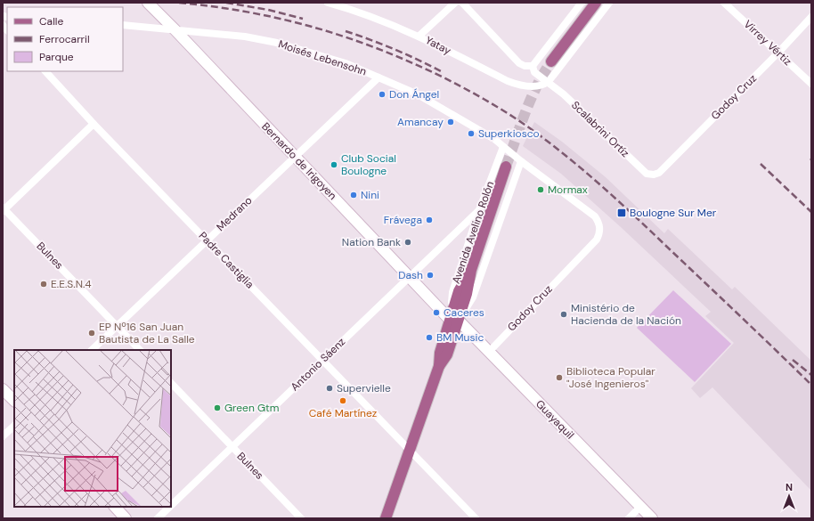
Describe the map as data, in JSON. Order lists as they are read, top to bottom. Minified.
{"streets":{"main road":["Avenida Avelino Rolón"],"street":["Virrey Vértiz","Yatay","Moisés Lebensohn","Godoy Cruz","Scalabrini Ortíz","Bernardo de Irigoyen","Medrano","Bulnes","Padre Castiglia","Antonio Sáenz","Guayaquil"]},"crossings":[["Virrey Vértiz","Godoy Cruz"],["Yatay","Scalabrini Ortíz"],["Moisés Lebensohn","Godoy Cruz"],["Moisés Lebensohn","Bernardo de Irigoyen"],["Moisés Lebensohn","Medrano"],["Moisés Lebensohn","Avenida Avelino Rolón"],["Godoy Cruz","Scalabrini Ortíz"],["Godoy Cruz","Guayaquil"],["Bernardo de Irigoyen","Medrano"],["Bernardo de Irigoyen","Avenida Avelino Rolón"],["Bernardo de Irigoyen","Antonio Sáenz"],["Bernardo de Irigoyen","Guayaquil"],["Medrano","Bulnes"],["Medrano","Padre Castiglia"],["Avenida Avelino Rolón","Padre Castiglia"],["Avenida Avelino Rolón","Antonio Sáenz"],["Avenida Avelino Rolón","Guayaquil"],["Bulnes","Antonio Sáenz"],["Padre Castiglia","Antonio Sáenz"]],"places":{"other":["Don Ángel","Amancay","Superkiosco","Club Social Boulogne","Mormax","Nini","Frávega","Nation Bank","Dash","E.E.S.N.4","Caceres","Ministério de Hacienda de la Nación","EP Nº16 San Juan Bautista de La Salle","BM Music","Biblioteca Popular \"José Ingenieros\"","Supervielle","Café Martínez","Green Gtm"],"transit":["Boulogne Sur Mer"]},"legend":["Calle","Ferrocarril","Parque"],"north":"top"}
